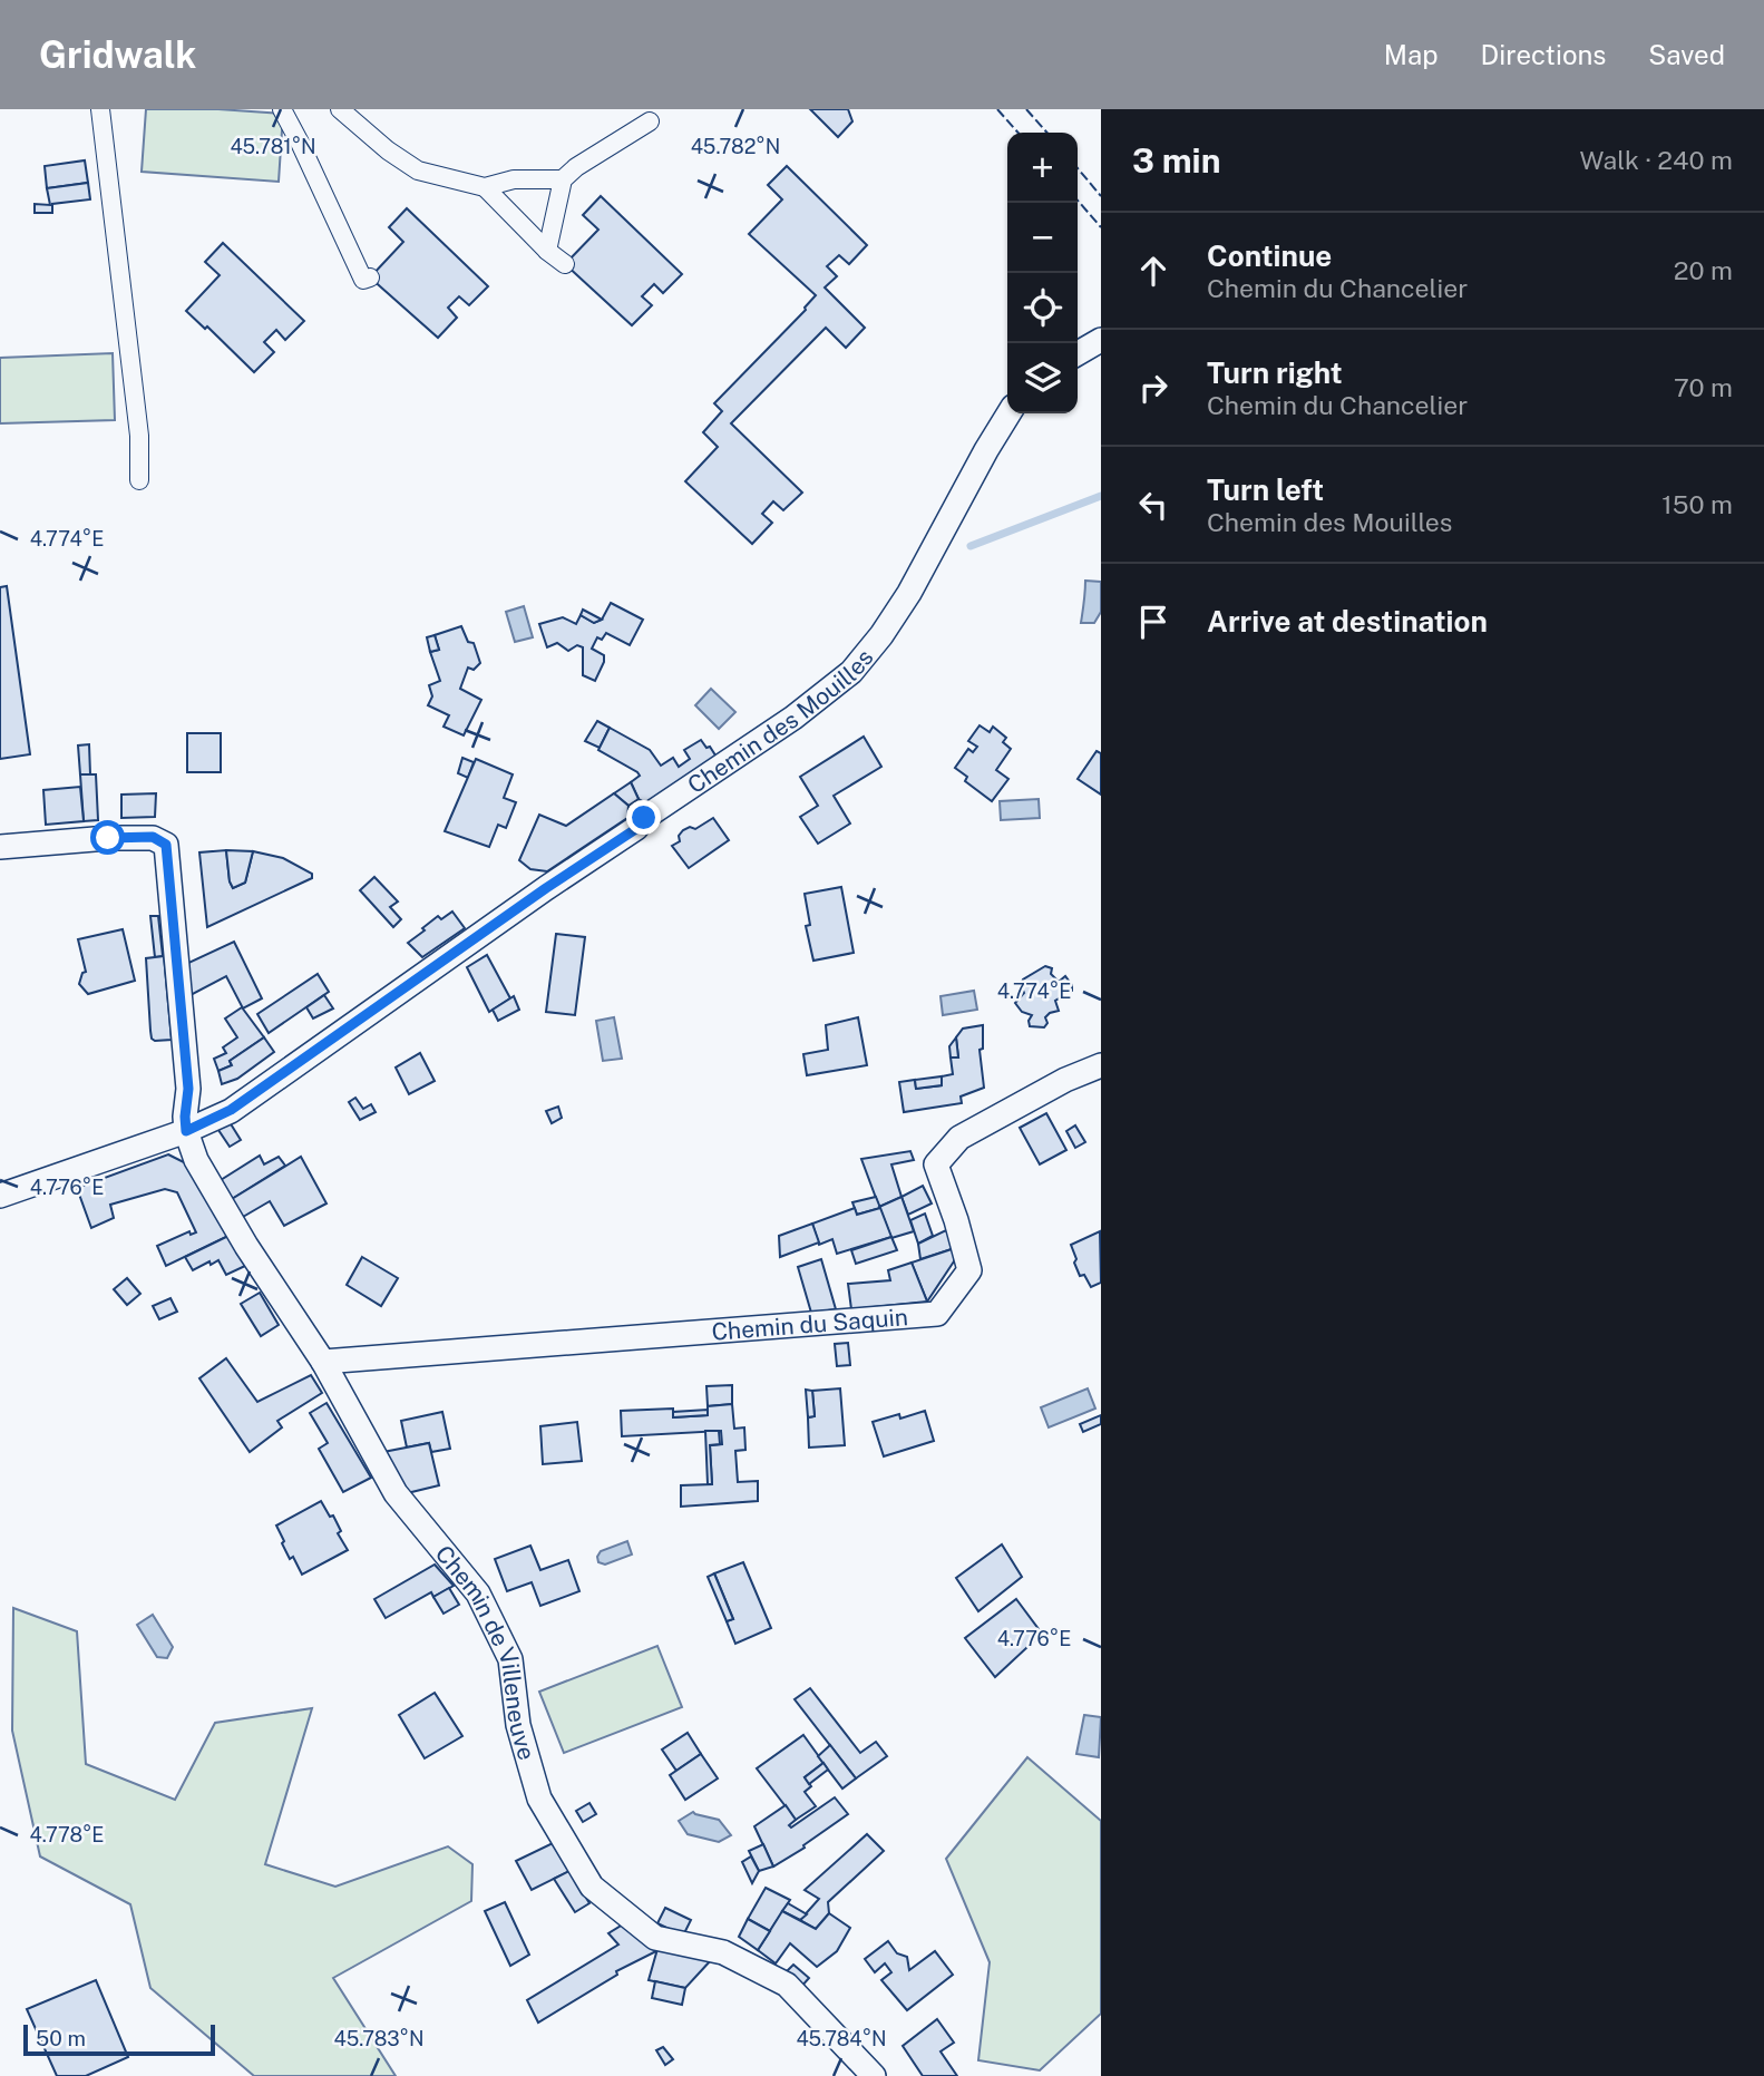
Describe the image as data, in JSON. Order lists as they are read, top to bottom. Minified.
{"streets":{"street":["Chemin des Mouilles","Chemin du Saquin","Chemin de Villeneuve"]},"crossings":[["Chemin des Mouilles","Chemin de Villeneuve"],["Chemin du Saquin","Chemin de Villeneuve"]],"scale_bar":"50 m","page":{"header":"Gridwalk","nav":["Map","Directions","Saved"],"heading":["3 min","Walk · 240 m"],"map_buttons":["+","−"],"list":[["Continue","Chemin du Chancelier","20 m"],["Turn right","Chemin du Chancelier","70 m"],["Turn left","Chemin des Mouilles","150 m"],"Arrive at destination"],"scale":"50 m"},"coordinates":["45.781°N","45.782°N","4.774°E","4.776°E","4.778°E","45.783°N","45.784°N"]}
